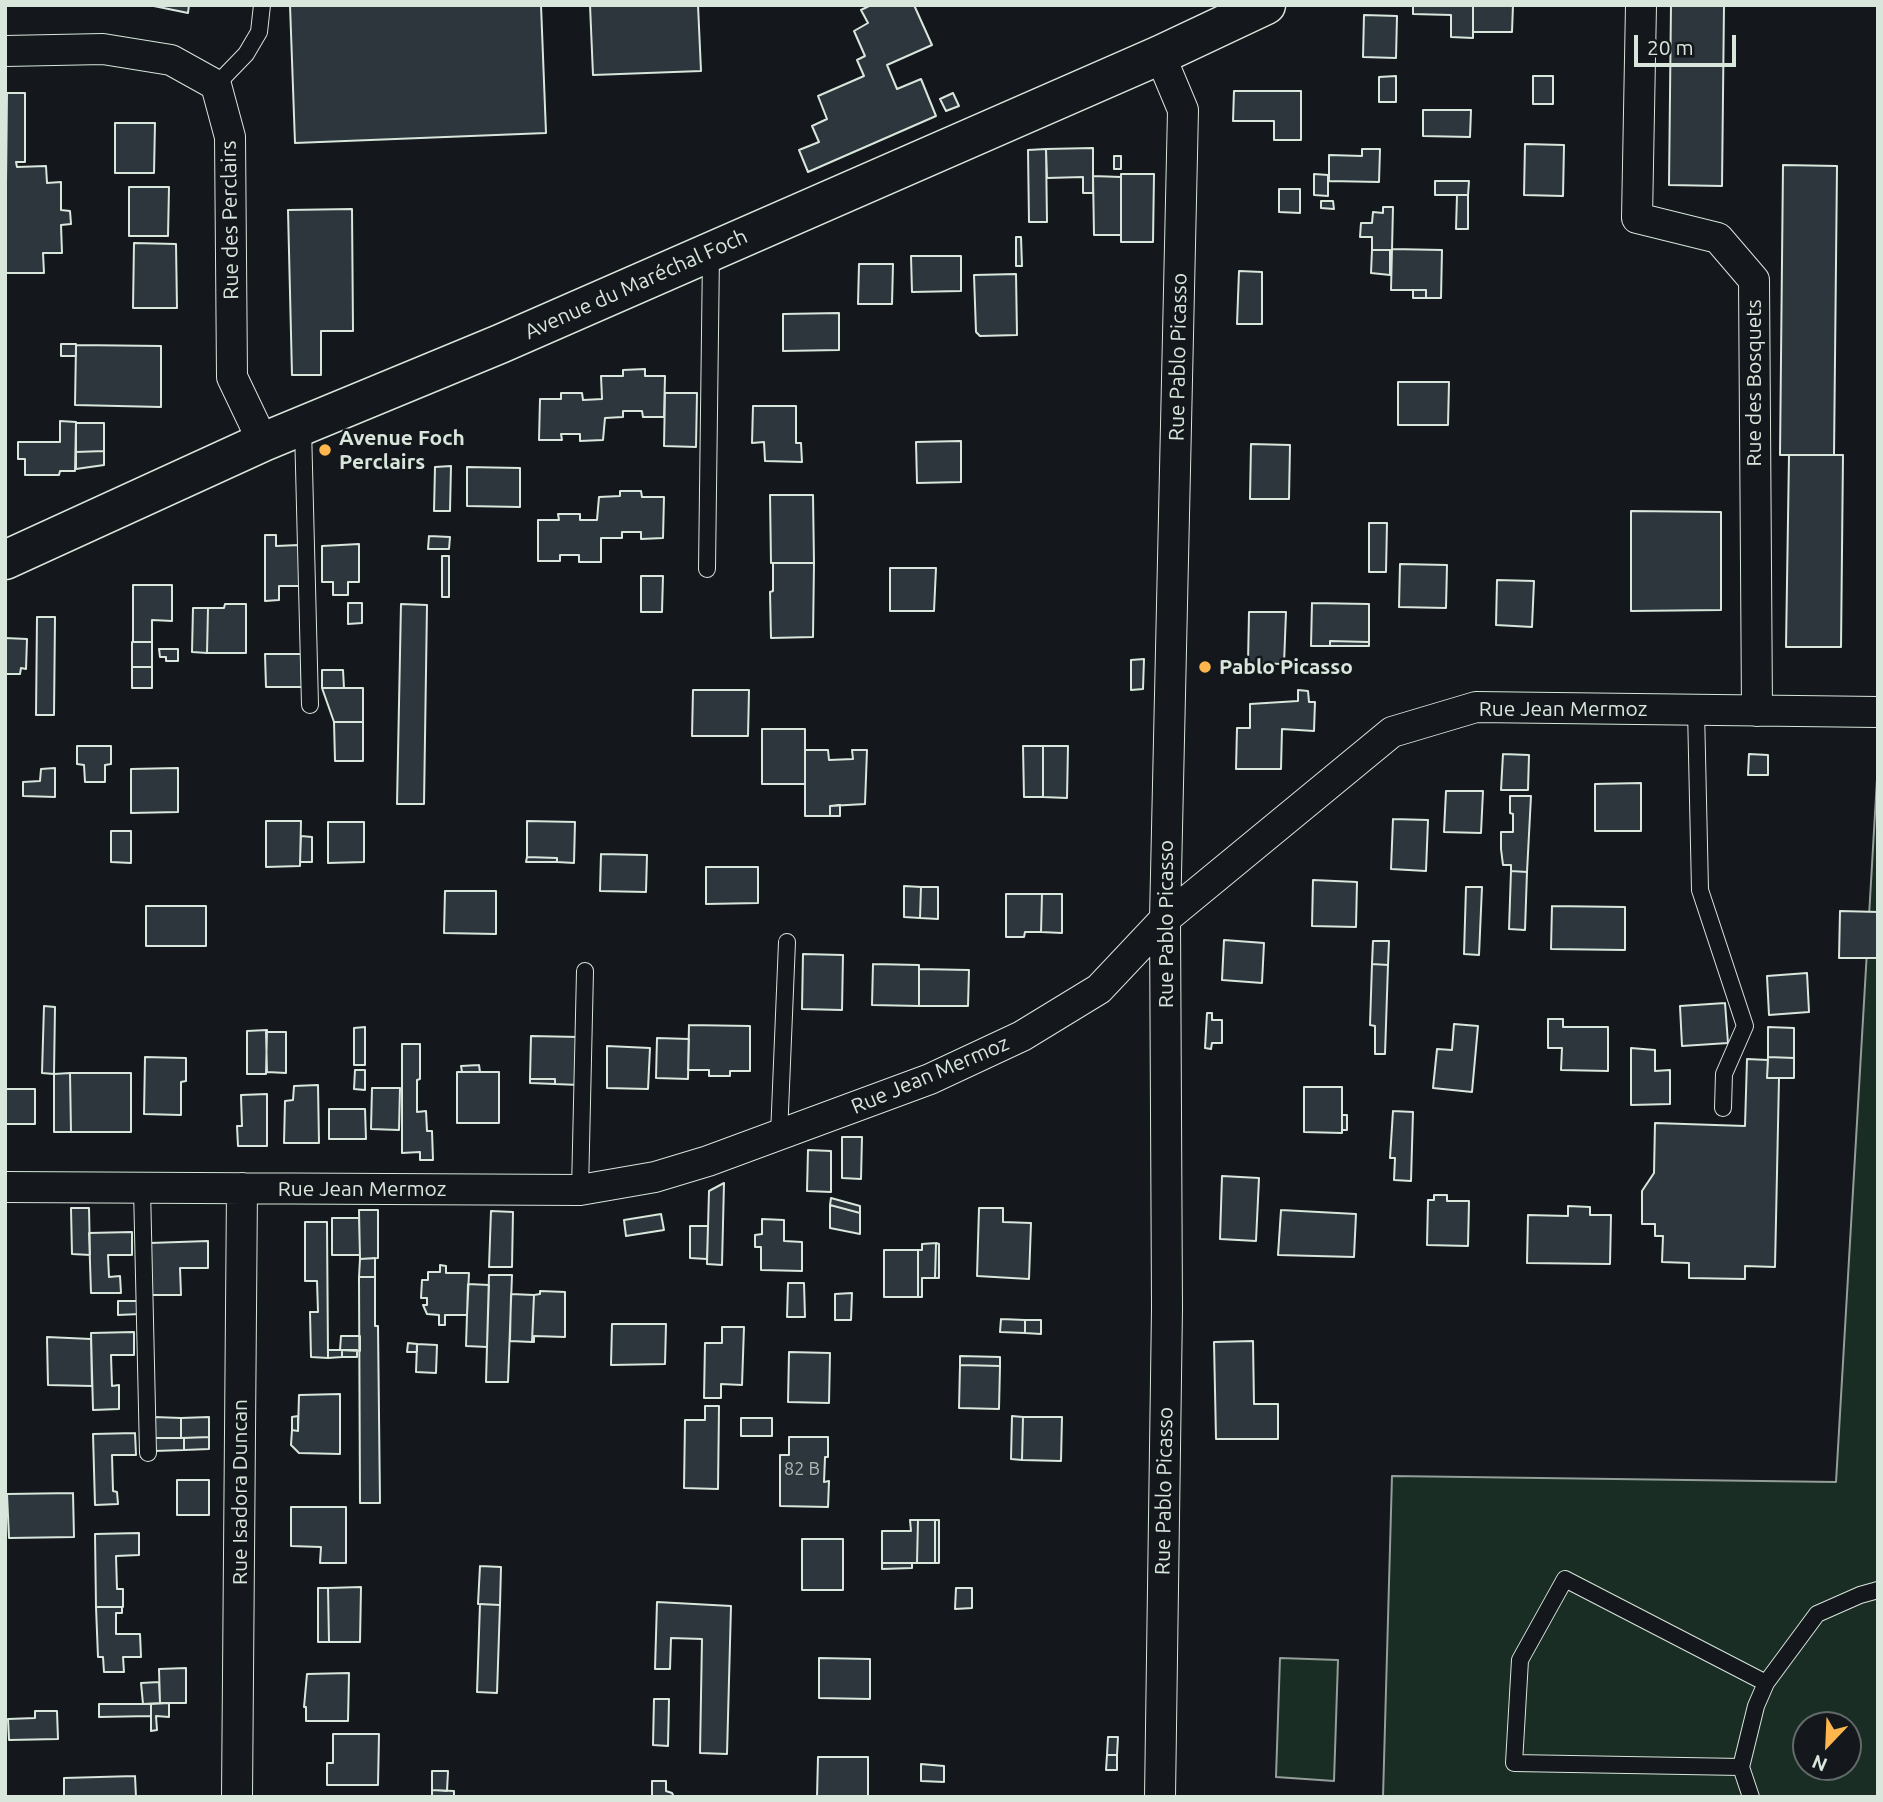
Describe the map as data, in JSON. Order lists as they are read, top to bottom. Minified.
{"streets":{"main road":["Avenue du Maréchal Foch"],"street":["Rue des Perclairs","Rue Pablo Picasso","Rue des Bosquets","Rue Jean Mermoz","Rue Isadora Duncan"]},"crossings":[["Rue des Perclairs","Avenue du Maréchal Foch"],["Avenue du Maréchal Foch","Rue Pablo Picasso"],["Rue Pablo Picasso","Rue Jean Mermoz"],["Rue des Bosquets","Rue Jean Mermoz"],["Rue Jean Mermoz","Rue Isadora Duncan"]],"places":["Avenue Foch Perclairs","Pablo Picasso"],"house_numbers":["82 B"],"scale_bar":"20 m","north":"bottom left"}
